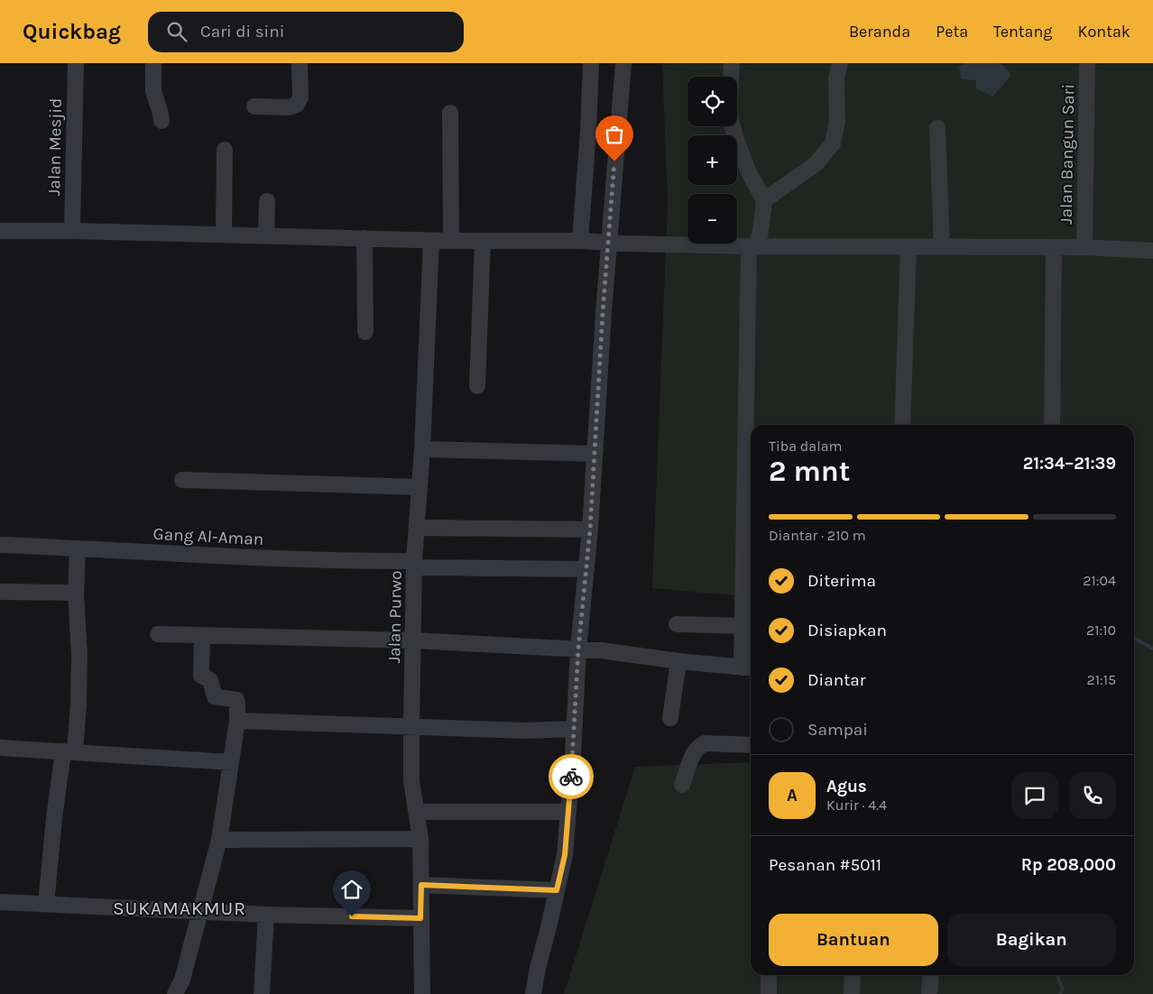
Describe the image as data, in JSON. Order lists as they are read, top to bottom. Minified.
{"streets":{"street":["Jalan Mesjid","Jalan Bangun Sari","Gang Al-Aman","Jalan Purwo"]},"crossings":[["Gang Al-Aman","Jalan Purwo"]],"districts":["SUKAMAKMUR"],"page":{"header":"Quickbag","search":"Cari di sini","nav":["Beranda","Peta","Tentang","Kontak"],"map_buttons":["+","−"],"heading":["2 mnt","Tiba dalam","21:34–21:39"],"panel":["Agus","Kurir · 4.4","Pesanan #5011","Rp 208,000"],"bar":"Diantar · 210 m","list":[["Diterima","21:04"],["Disiapkan","21:10"],["Diantar","21:15"],"Sampai"],"round":"A","buttons":["Bantuan","Bagikan"]}}
